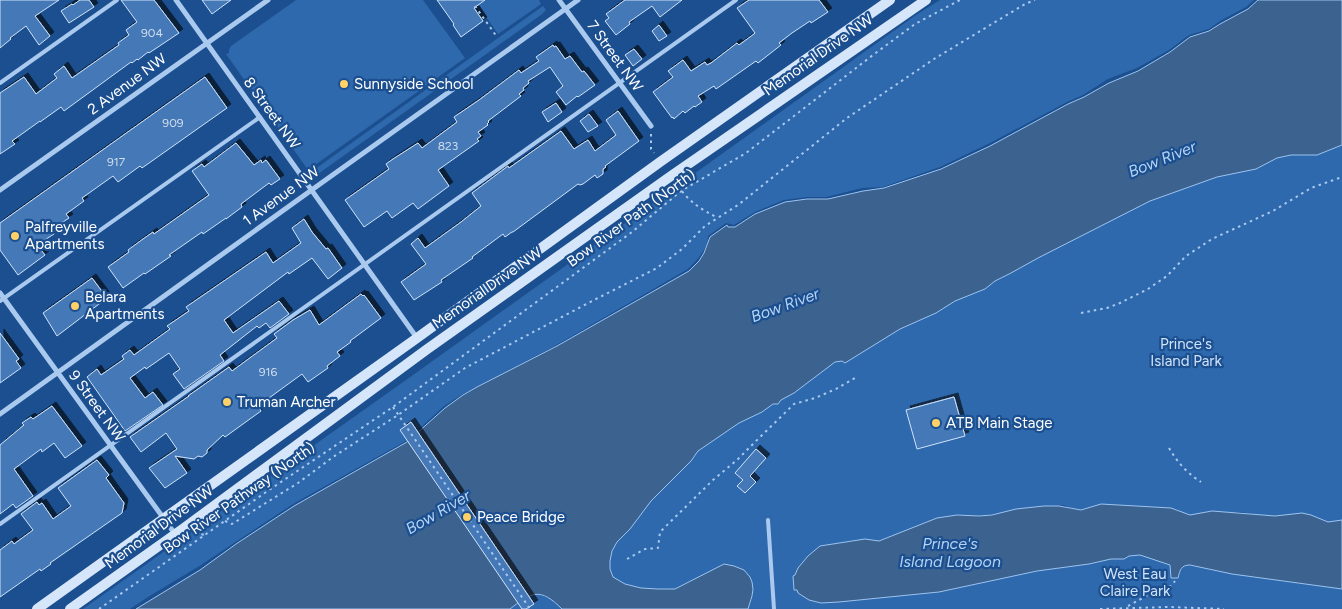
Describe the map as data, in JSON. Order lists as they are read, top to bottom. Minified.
{"streets":{"main road":["Memorial Drive NW"],"street":["7 Street NW","2 Avenue NW","8 Street NW","1 Avenue NW","9 Street NW"],"path":["Bow River Path (North)","Bow River Pathway (North)"]},"crossings":[["Memorial Drive NW","8 Street NW"],["Memorial Drive NW","9 Street NW"],["7 Street NW","1 Avenue NW"],["2 Avenue NW","8 Street NW"],["8 Street NW","1 Avenue NW"],["1 Avenue NW","9 Street NW"],["Bow River Path (North)","Bow River Pathway (North)"]],"water":["Bow River","Prince's Island Lagoon"],"parks":["Prince's Island Park","West Eau Claire Park"],"places":["Sunnyside School","Palfreyville Apartments","Belara Apartments","Truman Archer","ATB Main Stage","Peace Bridge"],"house_numbers":["904","909","823","917","916"]}
